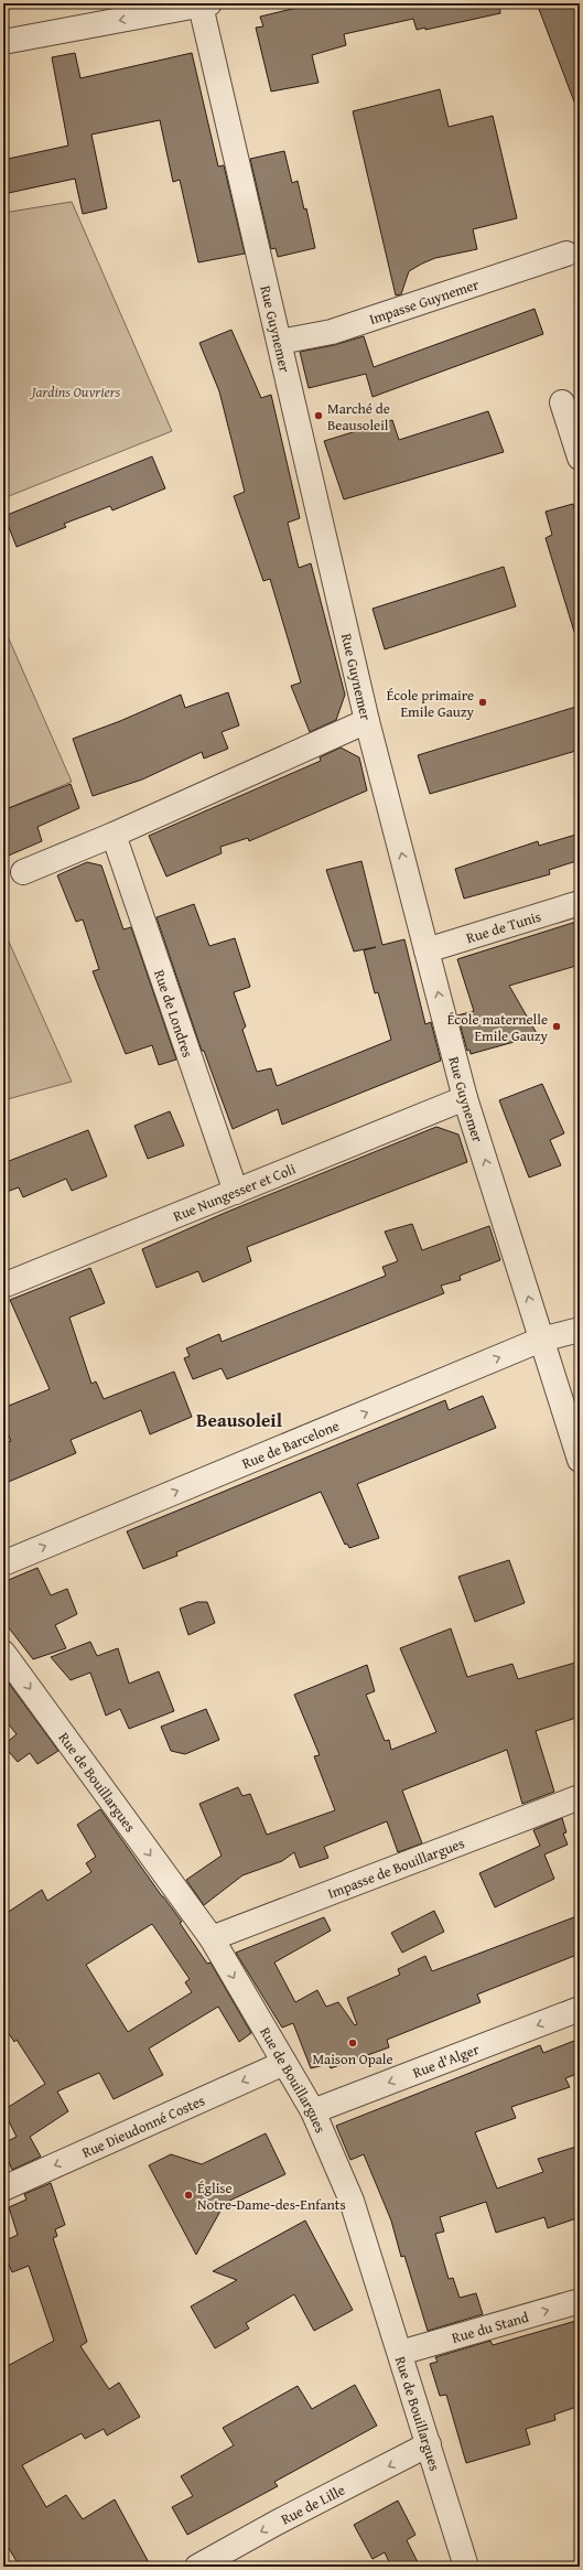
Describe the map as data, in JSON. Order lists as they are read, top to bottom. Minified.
{"streets":{"street":["Impasse Guynemer","Rue Guynemer","Rue de Tunis","Rue de Londres","Rue Nungesser et Coli","Rue de Barcelone","Rue de Bouillargues","Impasse de Bouillargues","Rue d'Alger","Rue Dieudonné Costes","Rue du Stand","Rue de Lille"]},"crossings":[["Impasse Guynemer","Rue Guynemer"],["Rue Guynemer","Rue de Tunis"],["Rue Guynemer","Rue Nungesser et Coli"],["Rue Guynemer","Rue de Barcelone"],["Rue de Londres","Rue Nungesser et Coli"],["Rue de Bouillargues","Impasse de Bouillargues"],["Rue de Bouillargues","Rue d'Alger"],["Rue de Bouillargues","Rue Dieudonné Costes"],["Rue de Bouillargues","Rue du Stand"],["Rue de Bouillargues","Rue de Lille"]],"one_way":["Rue Guynemer","Rue de Barcelone","Rue de Bouillargues","Rue d'Alger","Rue Dieudonné Costes","Rue du Stand","Rue de Lille"],"districts":["Beausoleil"],"parks":["Jardins Ouvriers"],"places":["Marché de Beausoleil","École primaire Emile Gauzy","École maternelle Emile Gauzy","Maison Opale","Église Notre-Dame-des-Enfants"]}
